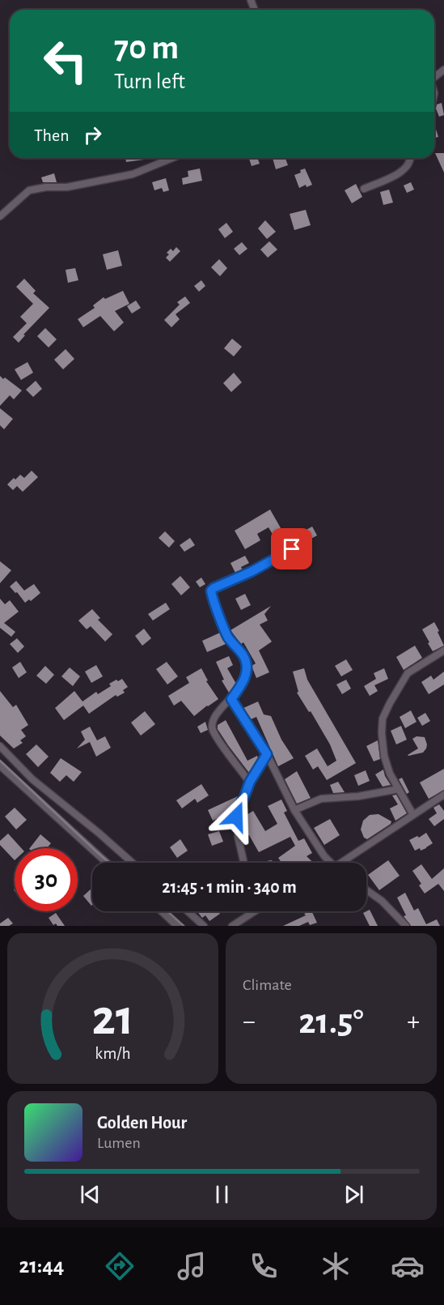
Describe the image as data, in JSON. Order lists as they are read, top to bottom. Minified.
{"page":{"turn":["70 m","Turn left"],"then":"Then","limit":"30","trip":"21:45 · 1 min · 340 m","tile":"Climate","heat":["−","21.5°","+"],"song":["Golden Hour","Lumen"],"tabs":"21:44","gauge":["21","km/h"]}}
